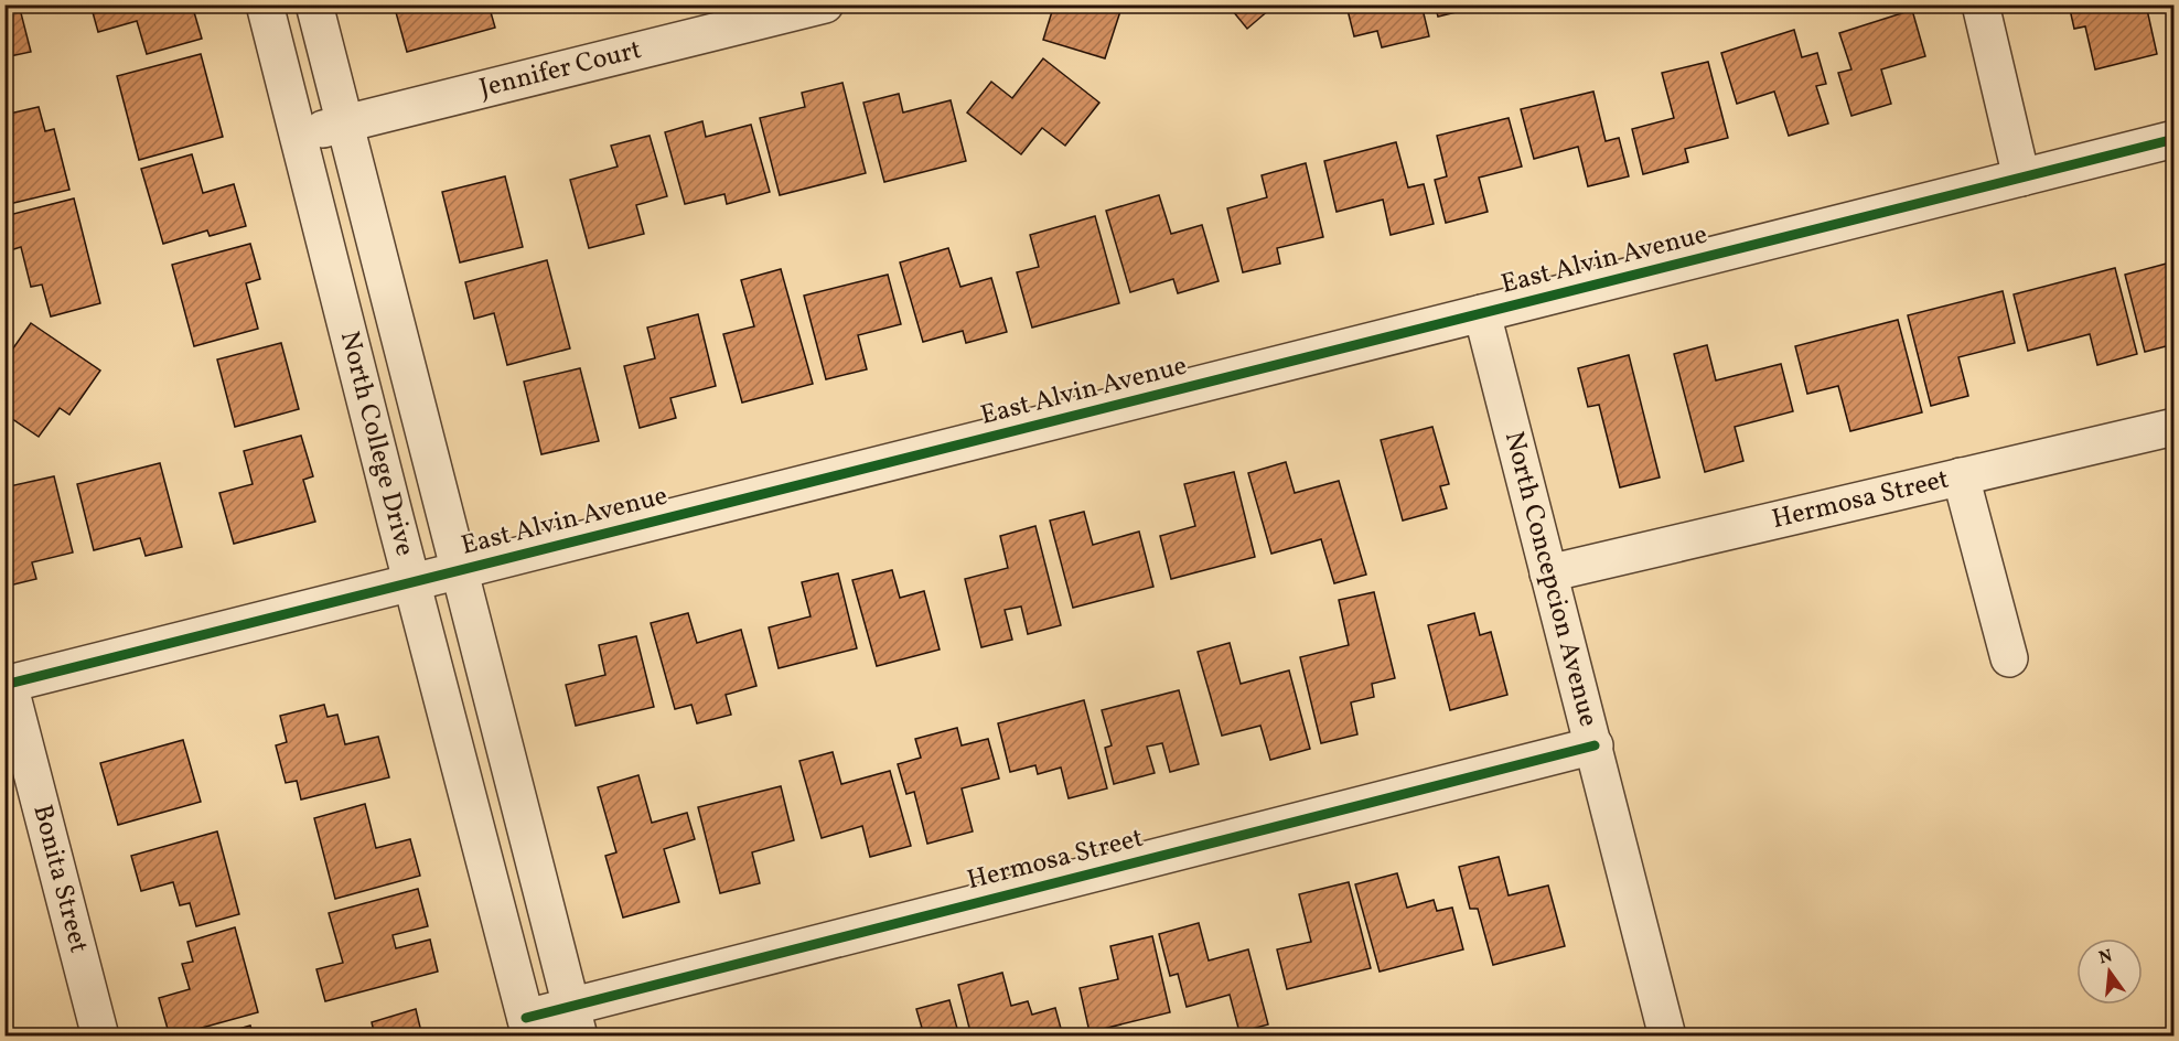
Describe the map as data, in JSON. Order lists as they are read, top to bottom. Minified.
{"streets":{"street":["Jennifer Court","East Alvin Avenue","North College Drive","Hermosa Street","North Concepcion Avenue","Bonita Street"]},"crossings":[["Jennifer Court","North College Drive"],["East Alvin Avenue","North College Drive"],["East Alvin Avenue","North Concepcion Avenue"],["East Alvin Avenue","Bonita Street"],["North College Drive","Hermosa Street"],["Hermosa Street","North Concepcion Avenue"]],"north":"top"}
